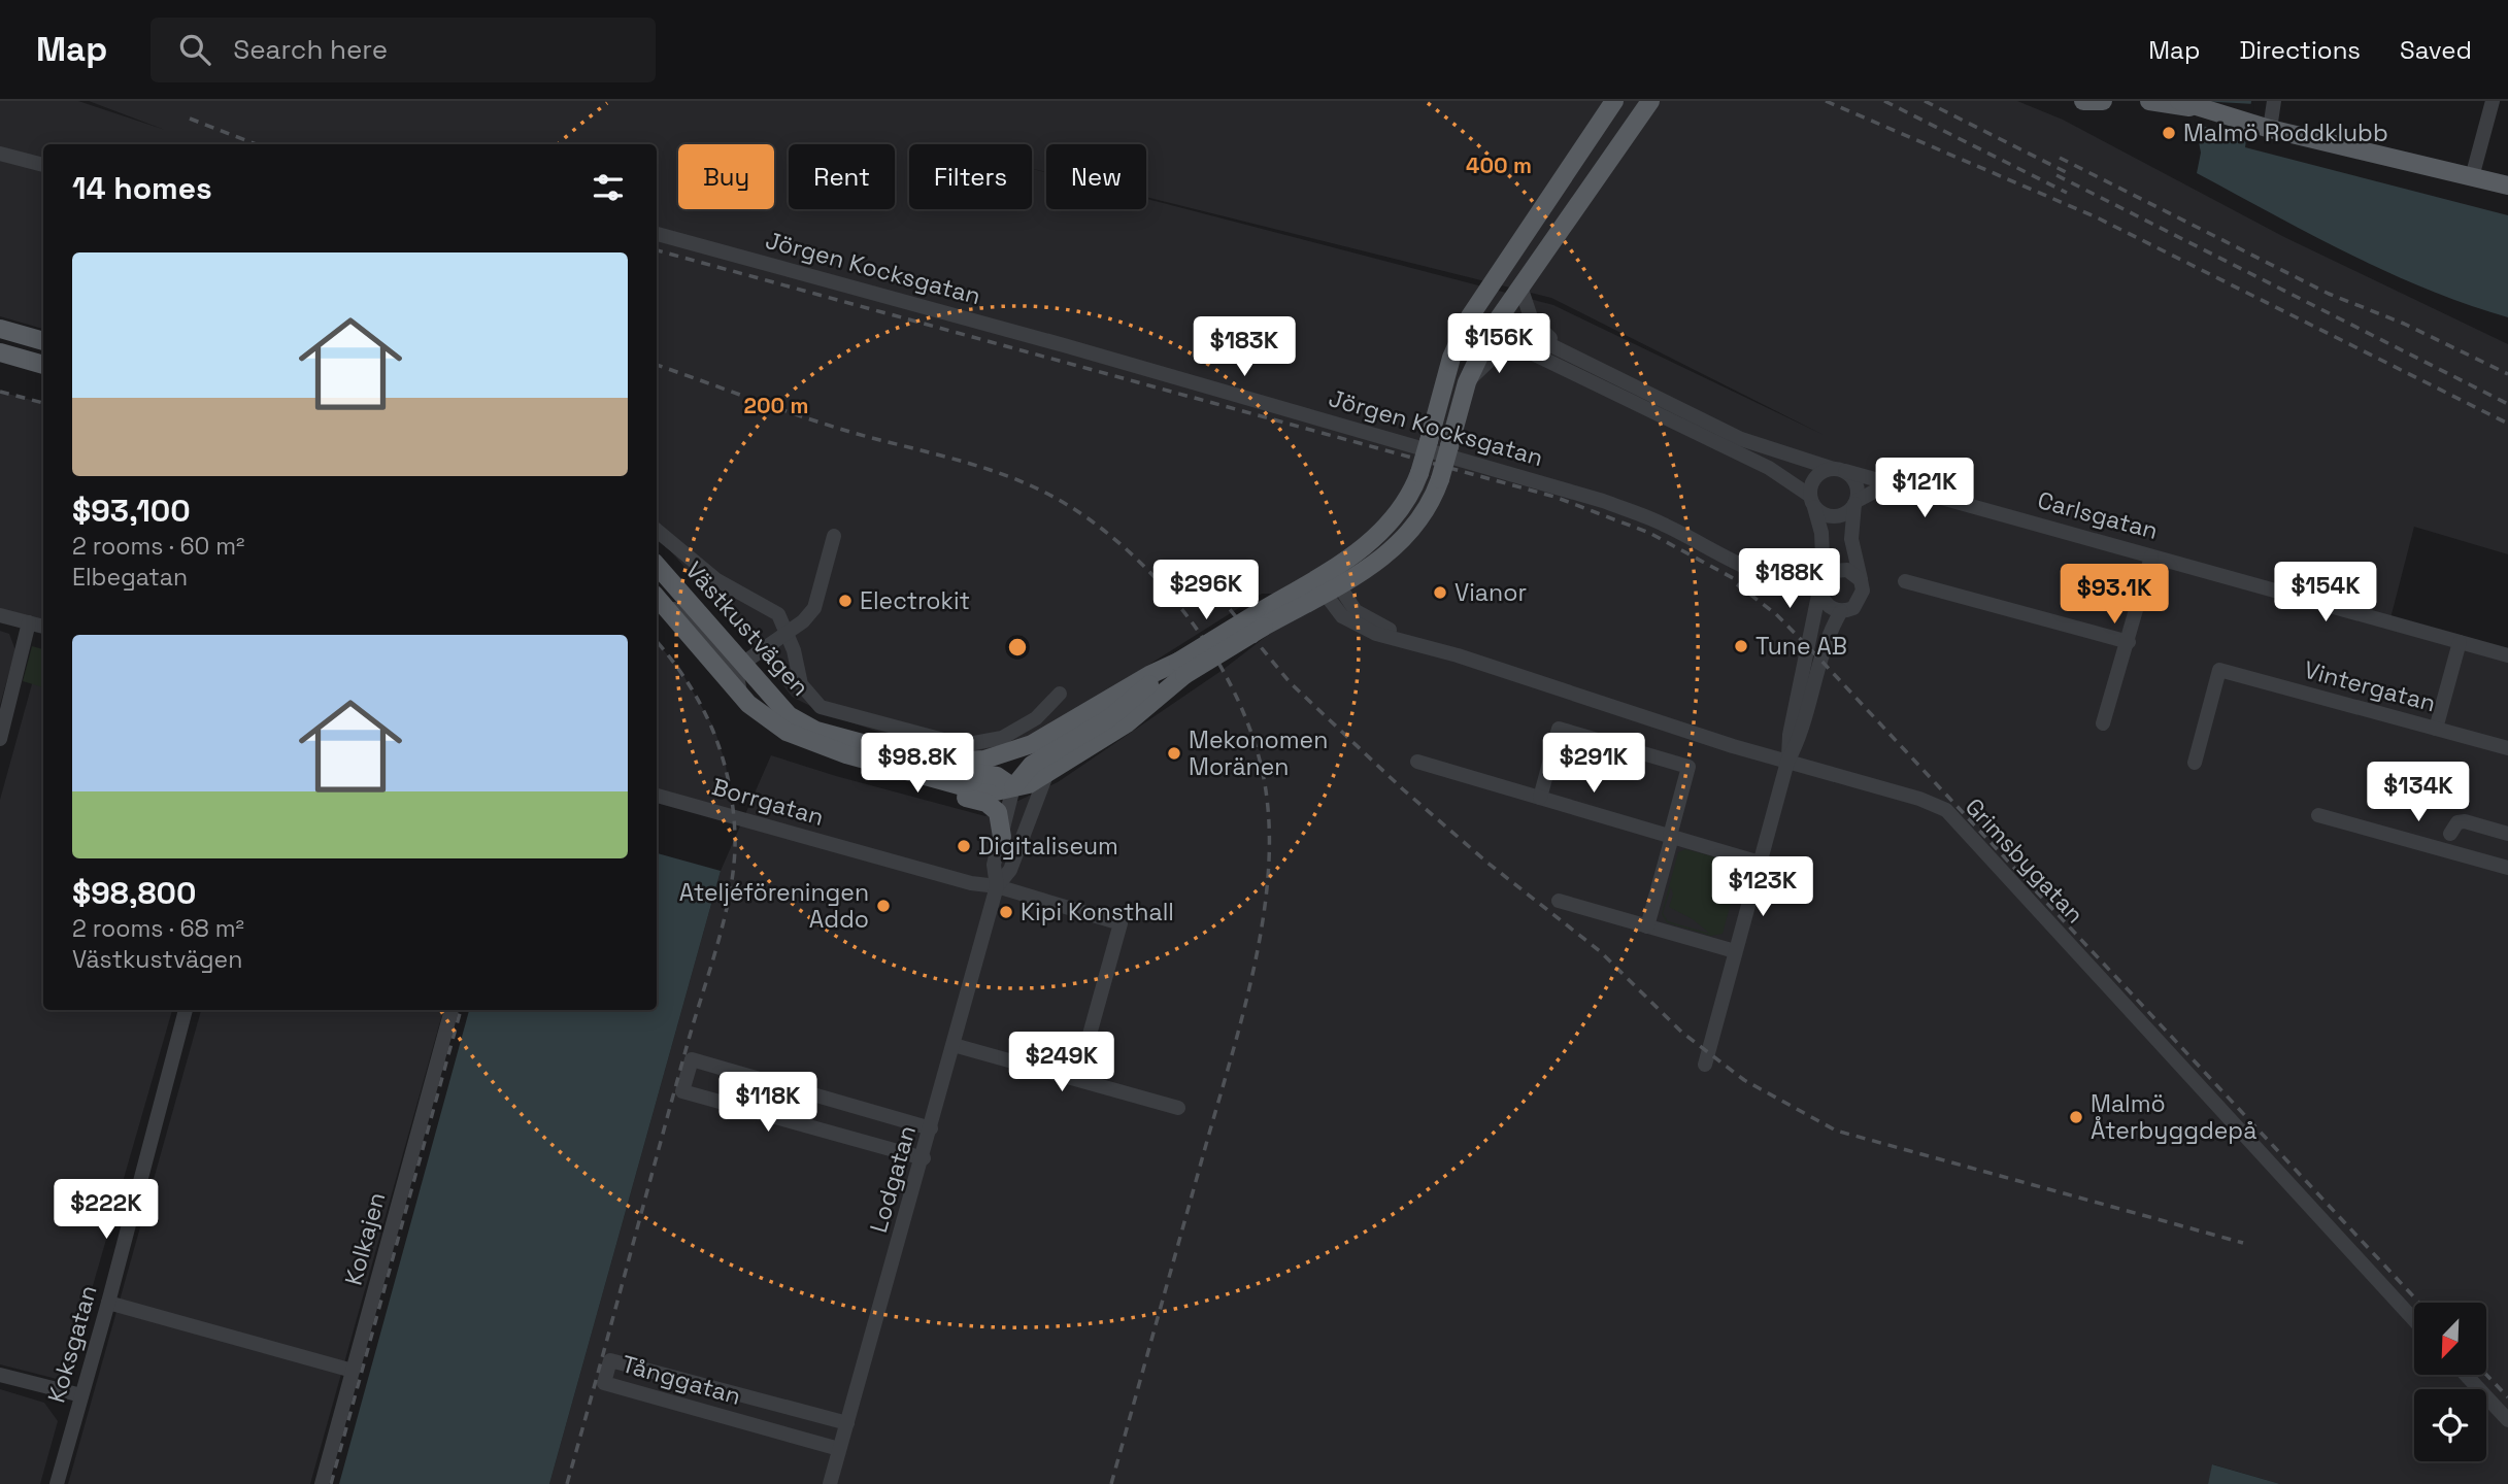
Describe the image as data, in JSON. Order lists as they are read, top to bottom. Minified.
{"streets":{"main road":["Carlsgatan","Västkustvägen"],"street":["Jörgen Kocksgatan","Vintergatan","Borrgatan","Grimsbygatan","Lodgatan","Kolkajen","Koksgatan","Tånggatan"]},"crossings":[["Carlsgatan","Västkustvägen"],["Västkustvägen","Grimsbygatan"],["Västkustvägen","Lodgatan"],["Borrgatan","Lodgatan"],["Lodgatan","Tånggatan"]],"places":["Malmö Roddklubb","Vianor","Electrokit","Tune AB","Mekonomen Moränen","Digitaliseum","Ateljéföreningen Addo","Kipi Konsthall","Malmö Återbyggdepå"],"north":"bottom left","page":{"header":"Map","search":"Search here","nav":["Map","Directions","Saved"],"chip":["Buy","Rent","Filters","New"],"heading":"14 homes","list":[{"name":"$93,100","note":"2 rooms · 60 m² · Elbegatan"},{"name":"$98,800","note":"2 rooms · 68 m² · Västkustvägen"}],"price":["$156K","$183K","$121K","$188K","$296K","$154K","$93.1K","$98.8K","$291K","$134K","$123K","$249K","$118K","$222K"]},"rings":["400 m","200 m"]}
